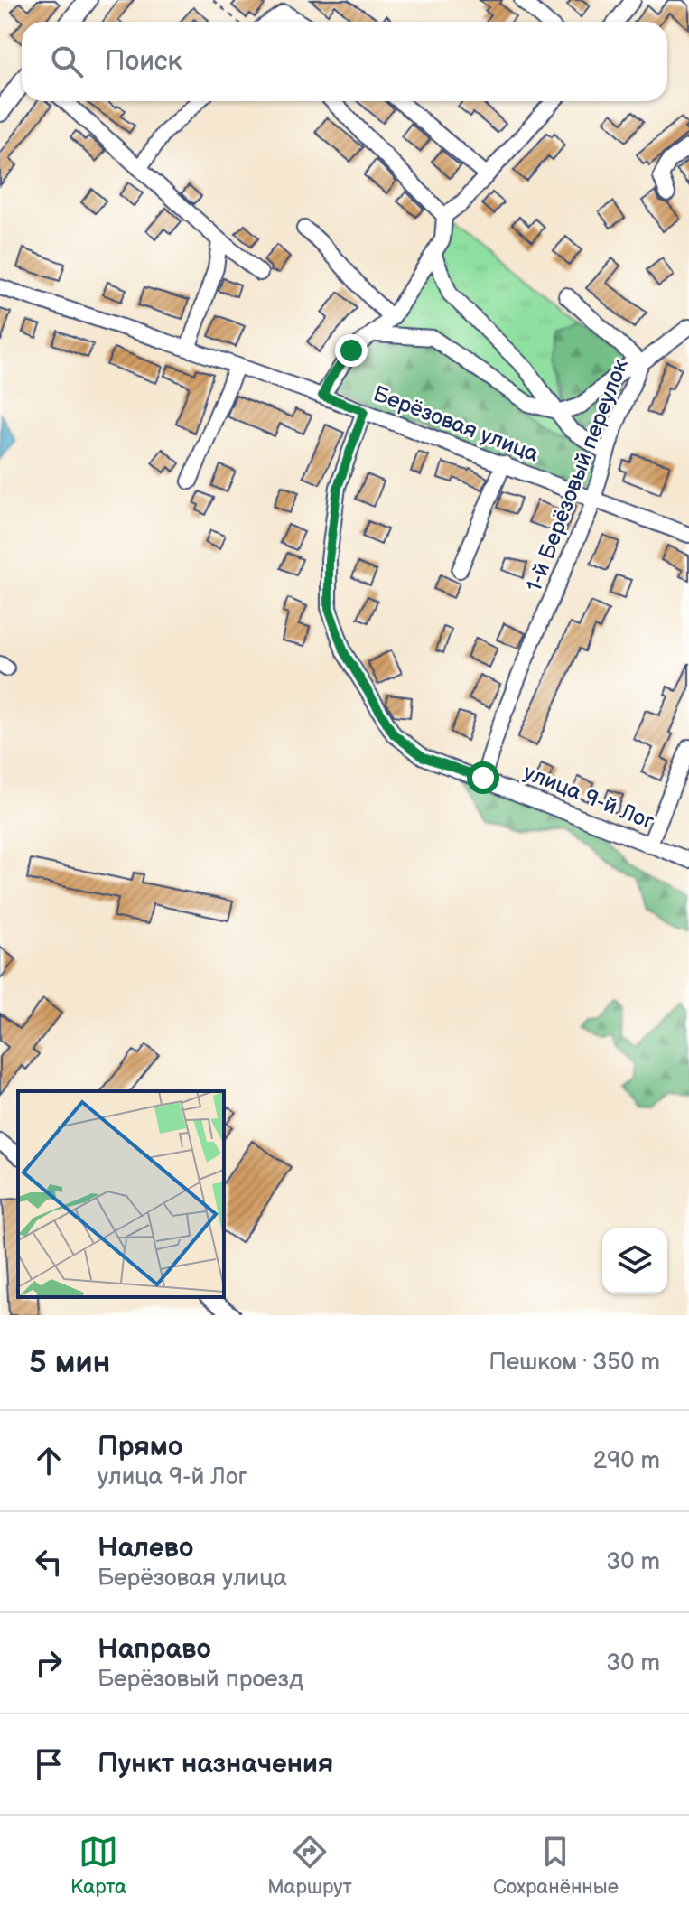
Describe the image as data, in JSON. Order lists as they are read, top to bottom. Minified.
{"streets":{"street":["Берёзовая улица","1-й Берёзовый переулок","улица 9-й Лог"]},"crossings":[["Берёзовая улица","1-й Берёзовый переулок"],["Берёзовая улица","улица 9-й Лог"],["1-й Берёзовый переулок","улица 9-й Лог"]],"page":{"search":"Поиск","heading":["5 мин","Пешком · 350 m"],"list":[["Прямо","улица 9-й Лог","290 m"],["Налево","Берёзовая улица","30 m"],["Направо","Берёзовый проезд","30 m"],"Пункт назначения"],"nav":["Карта","Маршрут","Сохранённые"]}}
